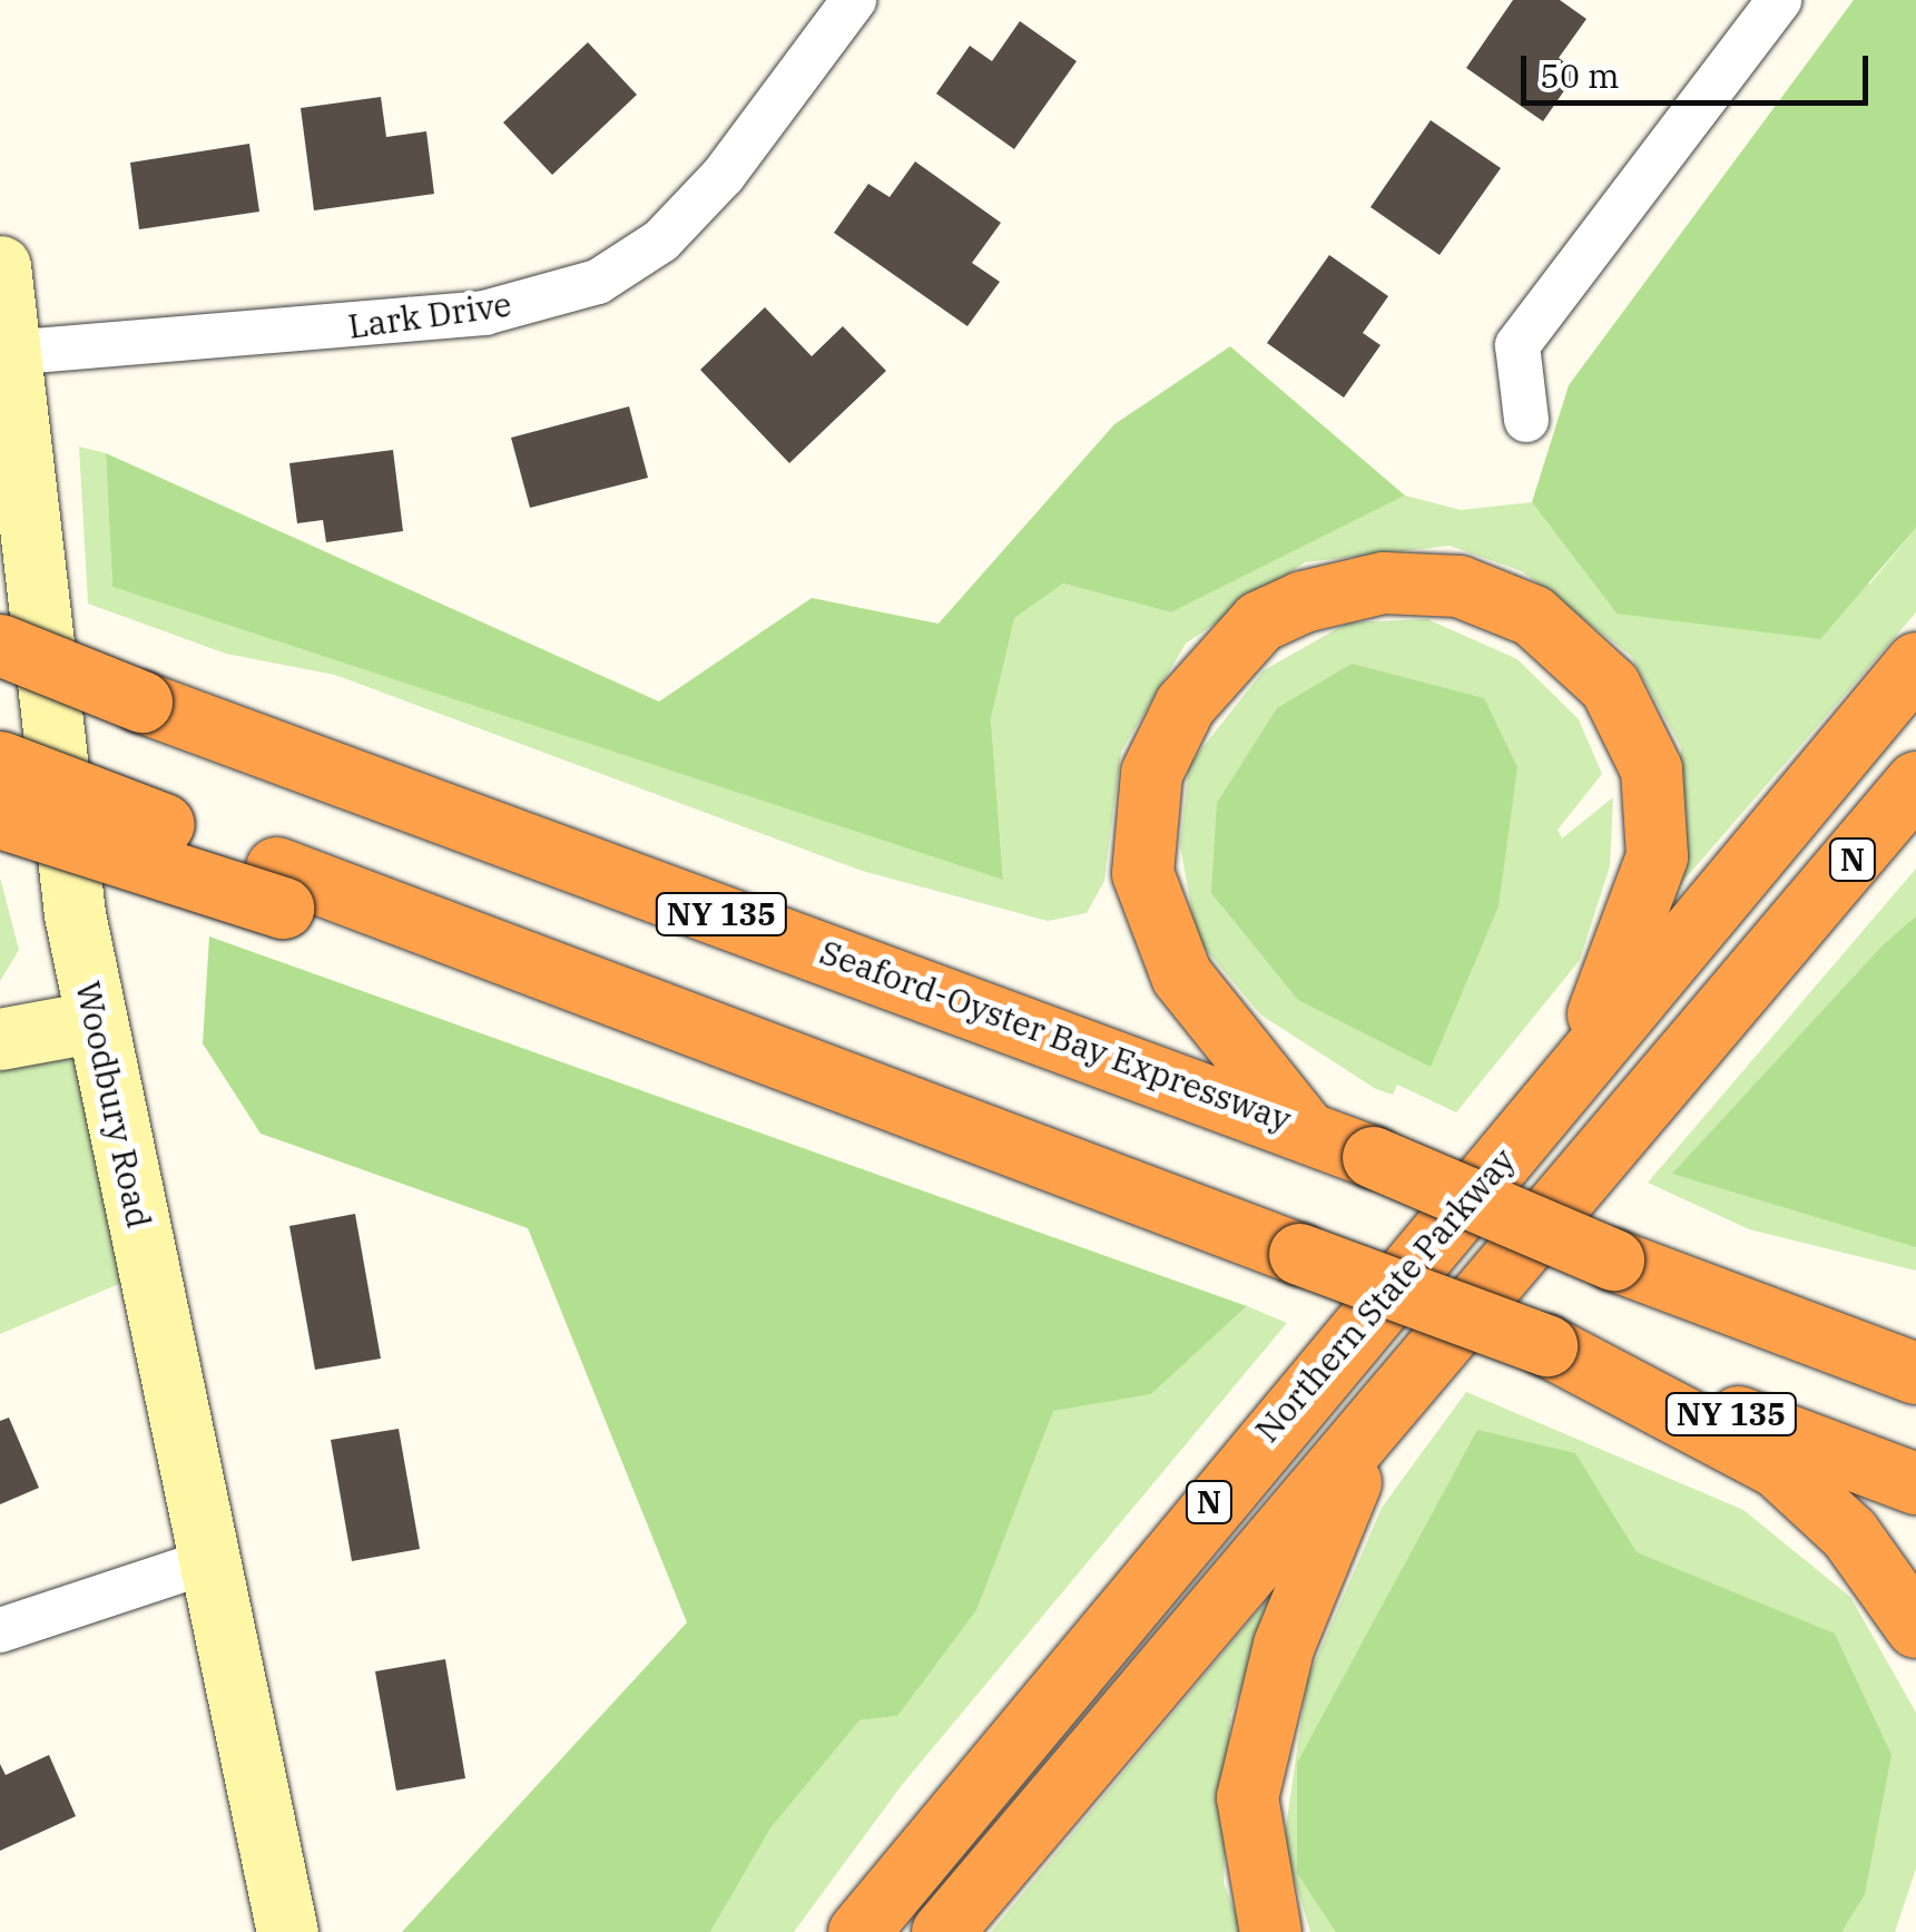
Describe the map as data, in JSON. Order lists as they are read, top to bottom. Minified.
{"streets":{"highway":["N","NY 135","Seaford-Oyster Bay Expressway","Northern State Parkway"],"main road":["Woodbury Road"],"street":["Lark Drive"]},"crossings":[["Lark Drive","Woodbury Road"]],"scale_bar":"50 m"}
